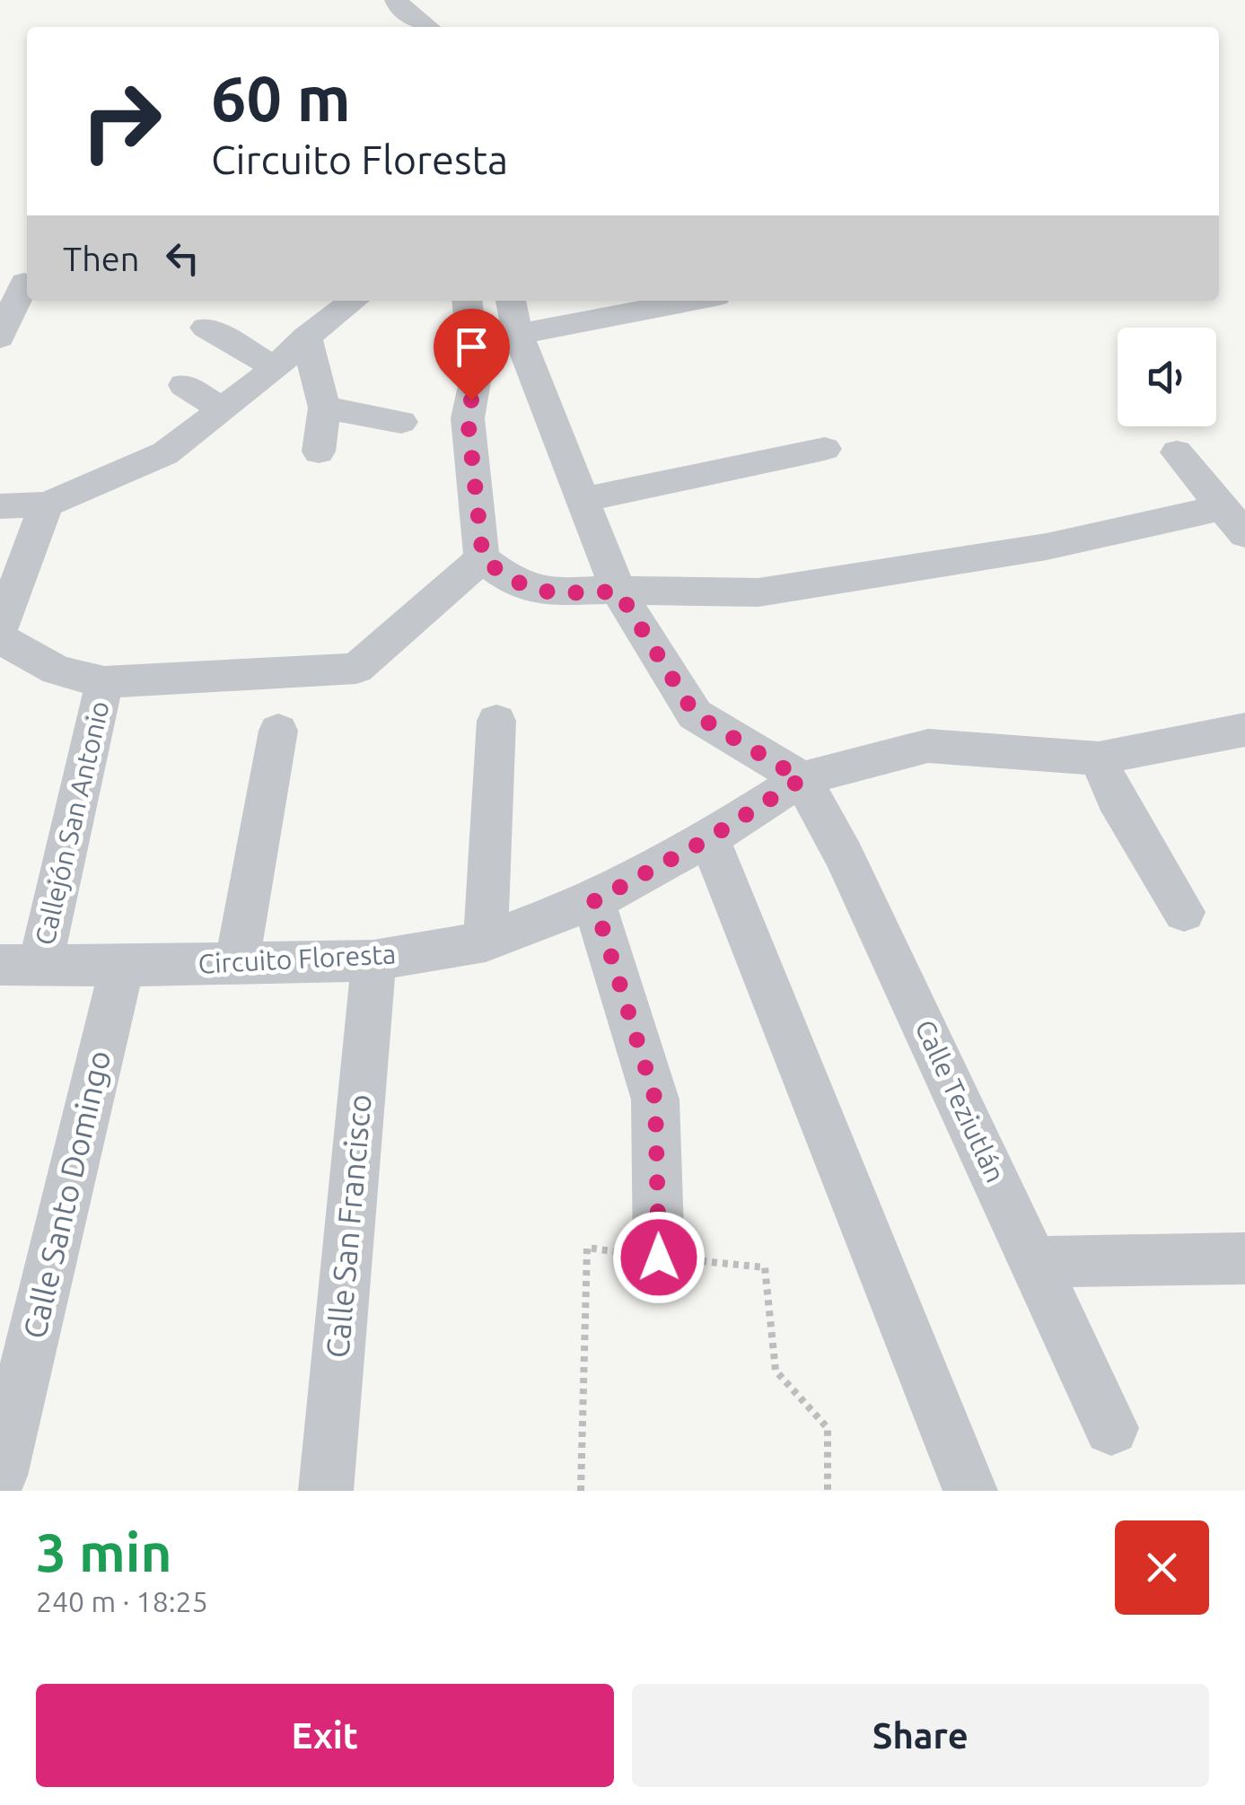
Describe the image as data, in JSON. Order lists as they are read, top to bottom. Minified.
{"streets":{"street":["Callejón San Antonio","Circuito Floresta","Calle Teziutlán","Calle Santo Domingo","Calle San Francisco"]},"crossings":[["Callejón San Antonio","Circuito Floresta"],["Circuito Floresta","Calle Teziutlán"],["Circuito Floresta","Calle Santo Domingo"],["Circuito Floresta","Calle San Francisco"]],"page":{"turn":["60 m","Circuito Floresta"],"then":"Then","heading":["3 min","240 m · 18:25"],"buttons":["Exit","Share"]}}
